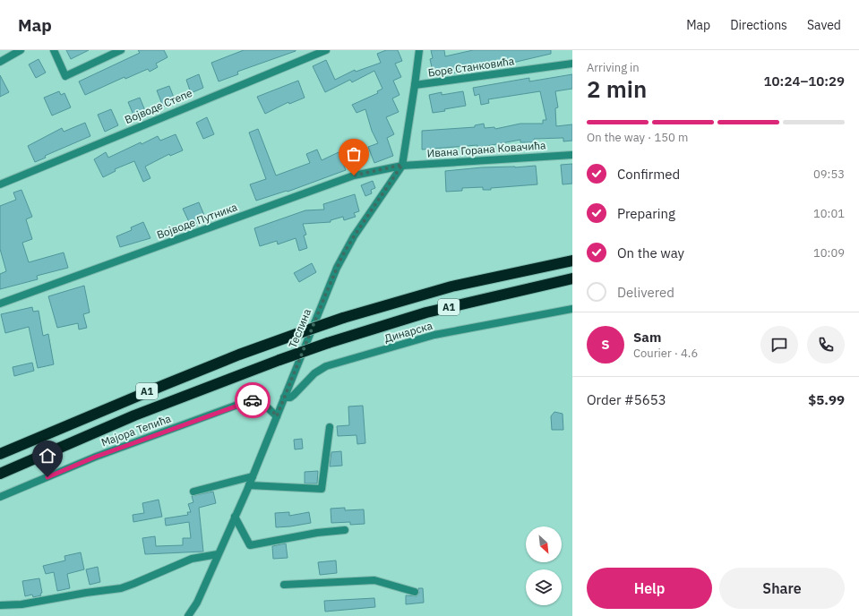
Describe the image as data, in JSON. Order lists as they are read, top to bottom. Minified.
{"streets":{"highway":["A1"],"street":["Боре Станковића","Војводе Степе","Ивана Горана Ковачића","Војводе Путника","Теслина","Динарска","Мајора Тепића"]},"crossings":[["Боре Станковића","Теслина"],["Ивана Горана Ковачића","Војводе Путника"],["Ивана Горана Ковачића","Теслина"],["Војводе Путника","Теслина"],["Теслина","Динарска"],["Теслина","Мајора Тепића"]],"north":"bottom right","page":{"header":"Map","nav":["Map","Directions","Saved"],"heading":["2 min","Arriving in","10:24–10:29"],"panel":["Sam","Courier · 4.6","Order #5653","$5.99"],"bar":"On the way · 150 m","list":[["Confirmed","09:53"],["Preparing","10:01"],["On the way","10:09"],"Delivered"],"round":"S","buttons":["Help","Share"]}}
